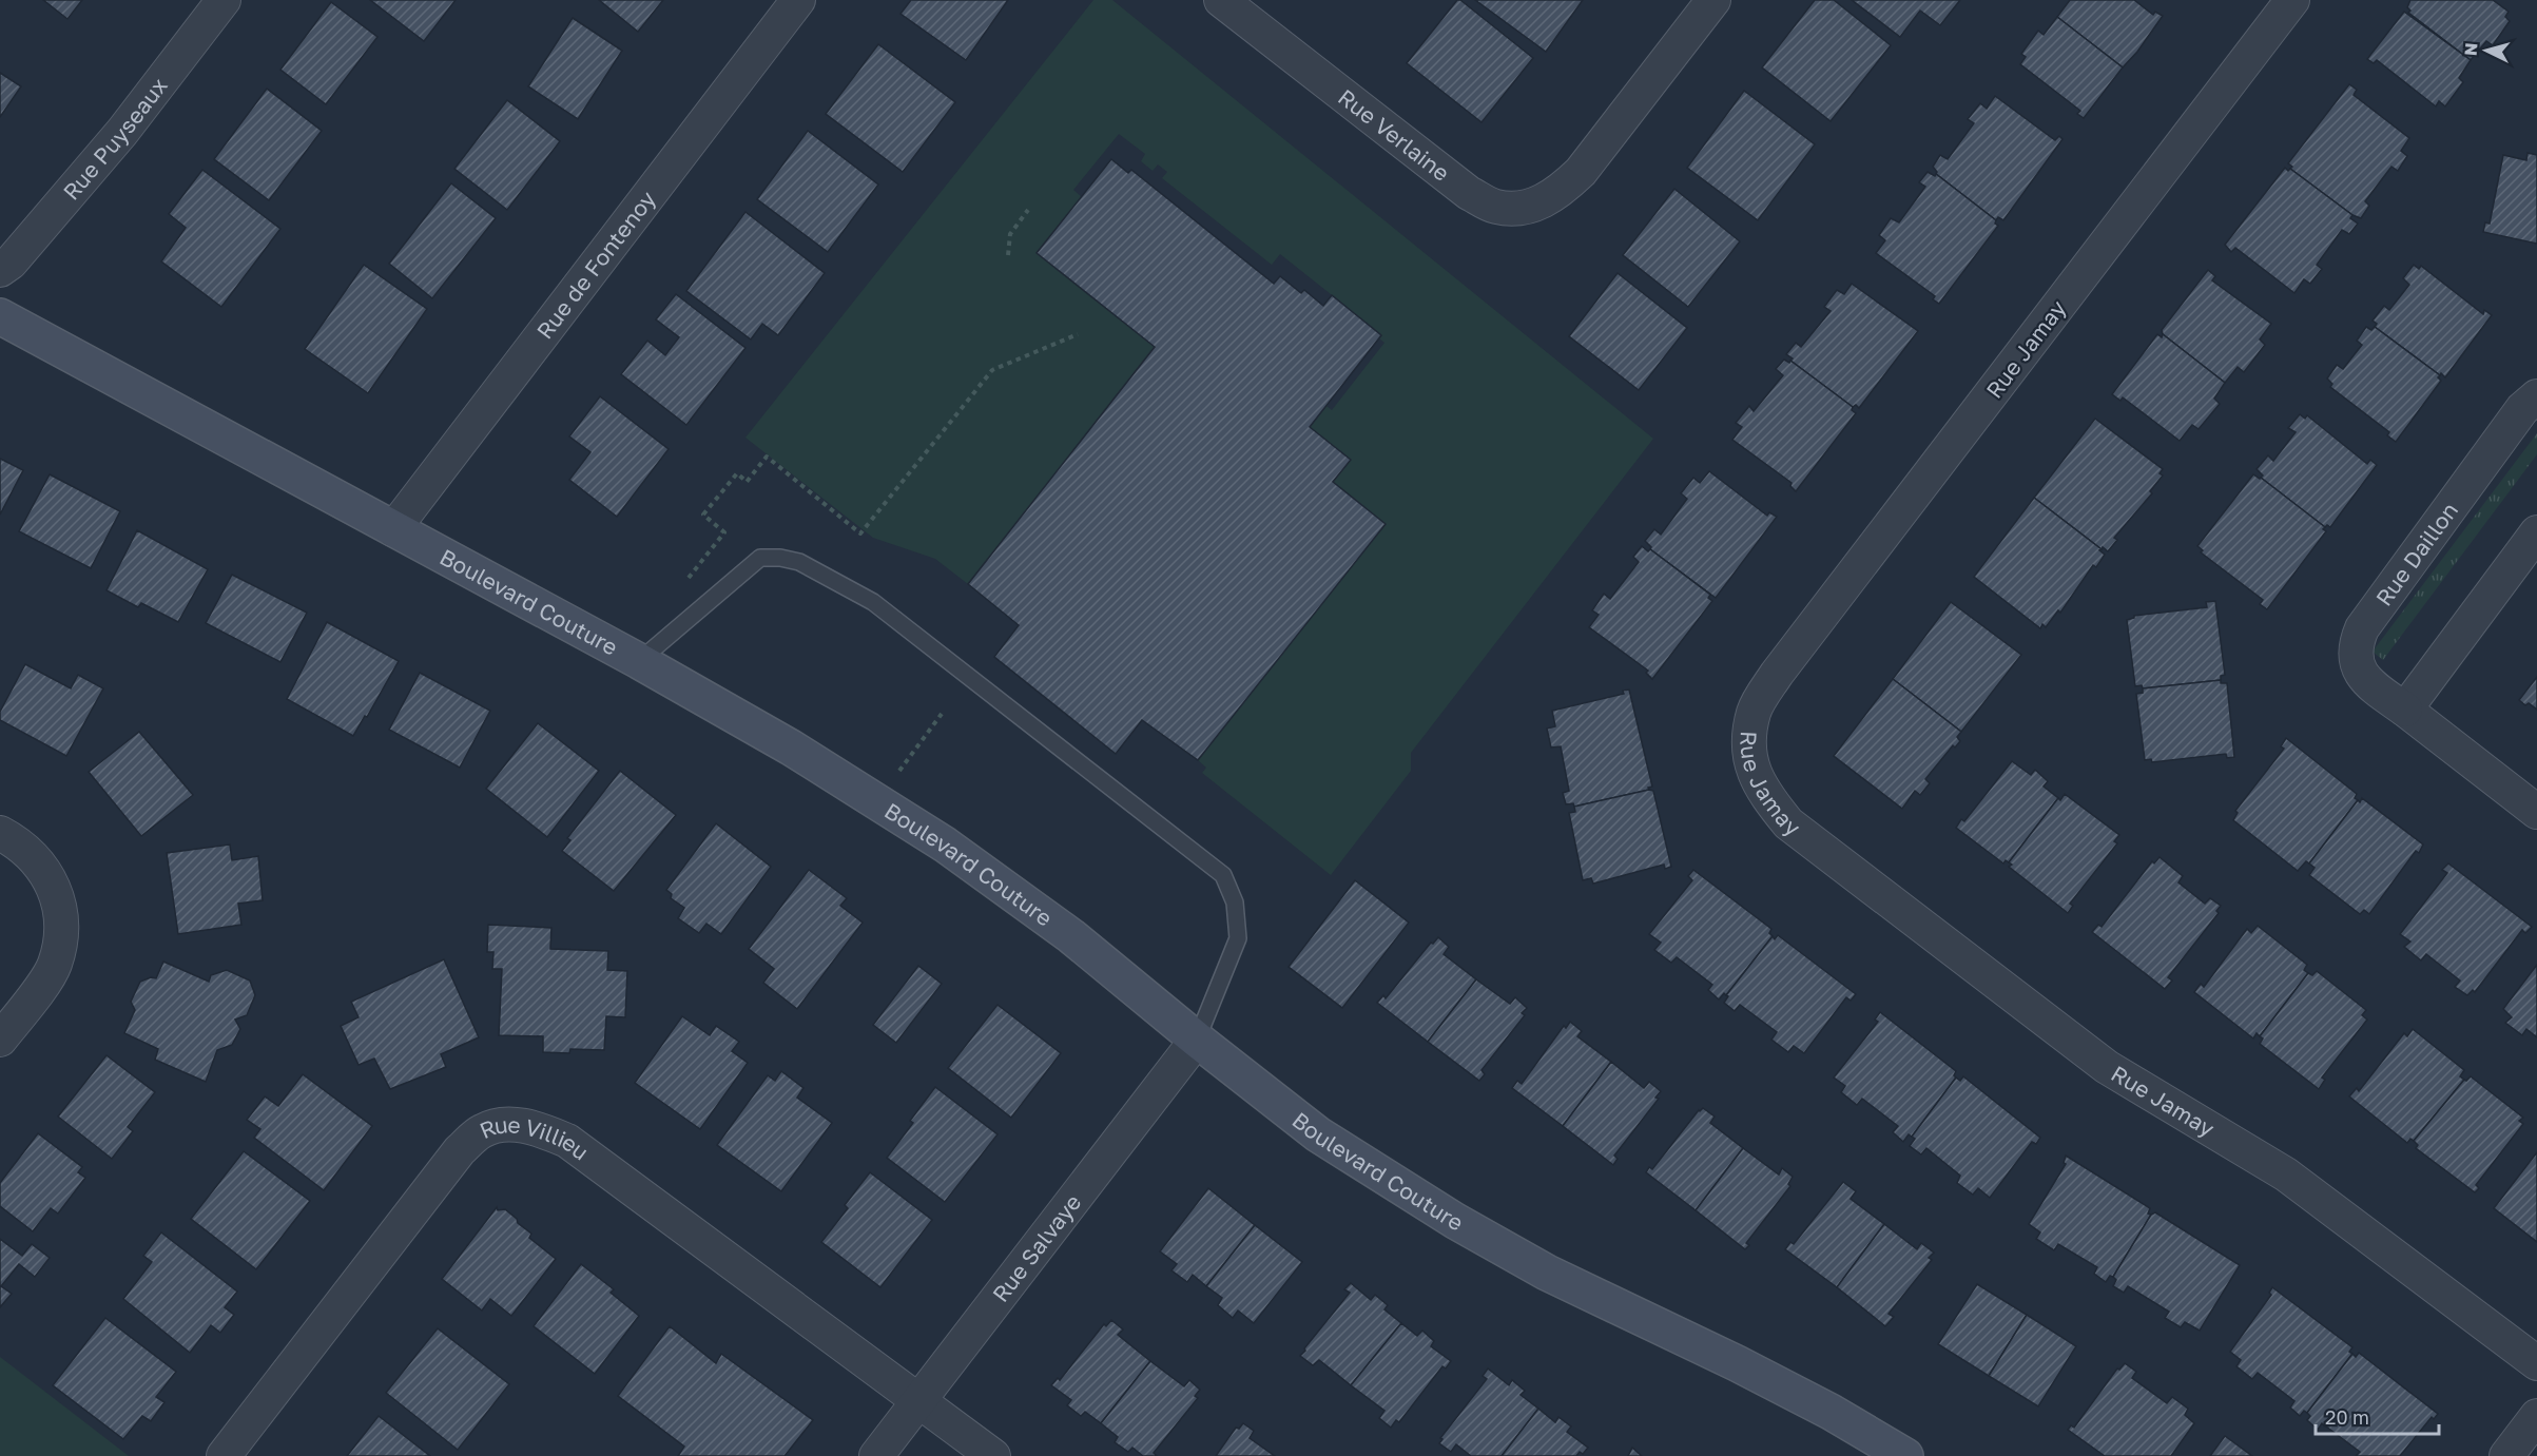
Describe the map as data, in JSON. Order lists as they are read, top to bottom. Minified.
{"streets":{"street":["Rue Verlaine","Rue Puyseaux","Rue de Fontenoy","Rue Jamay","Rue Daillon","Boulevard Couture","Rue Villieu","Rue Salvaye"]},"crossings":[["Rue de Fontenoy","Boulevard Couture"],["Boulevard Couture","Rue Salvaye"],["Rue Villieu","Rue Salvaye"]],"scale_bar":"20 m","north":"left"}
